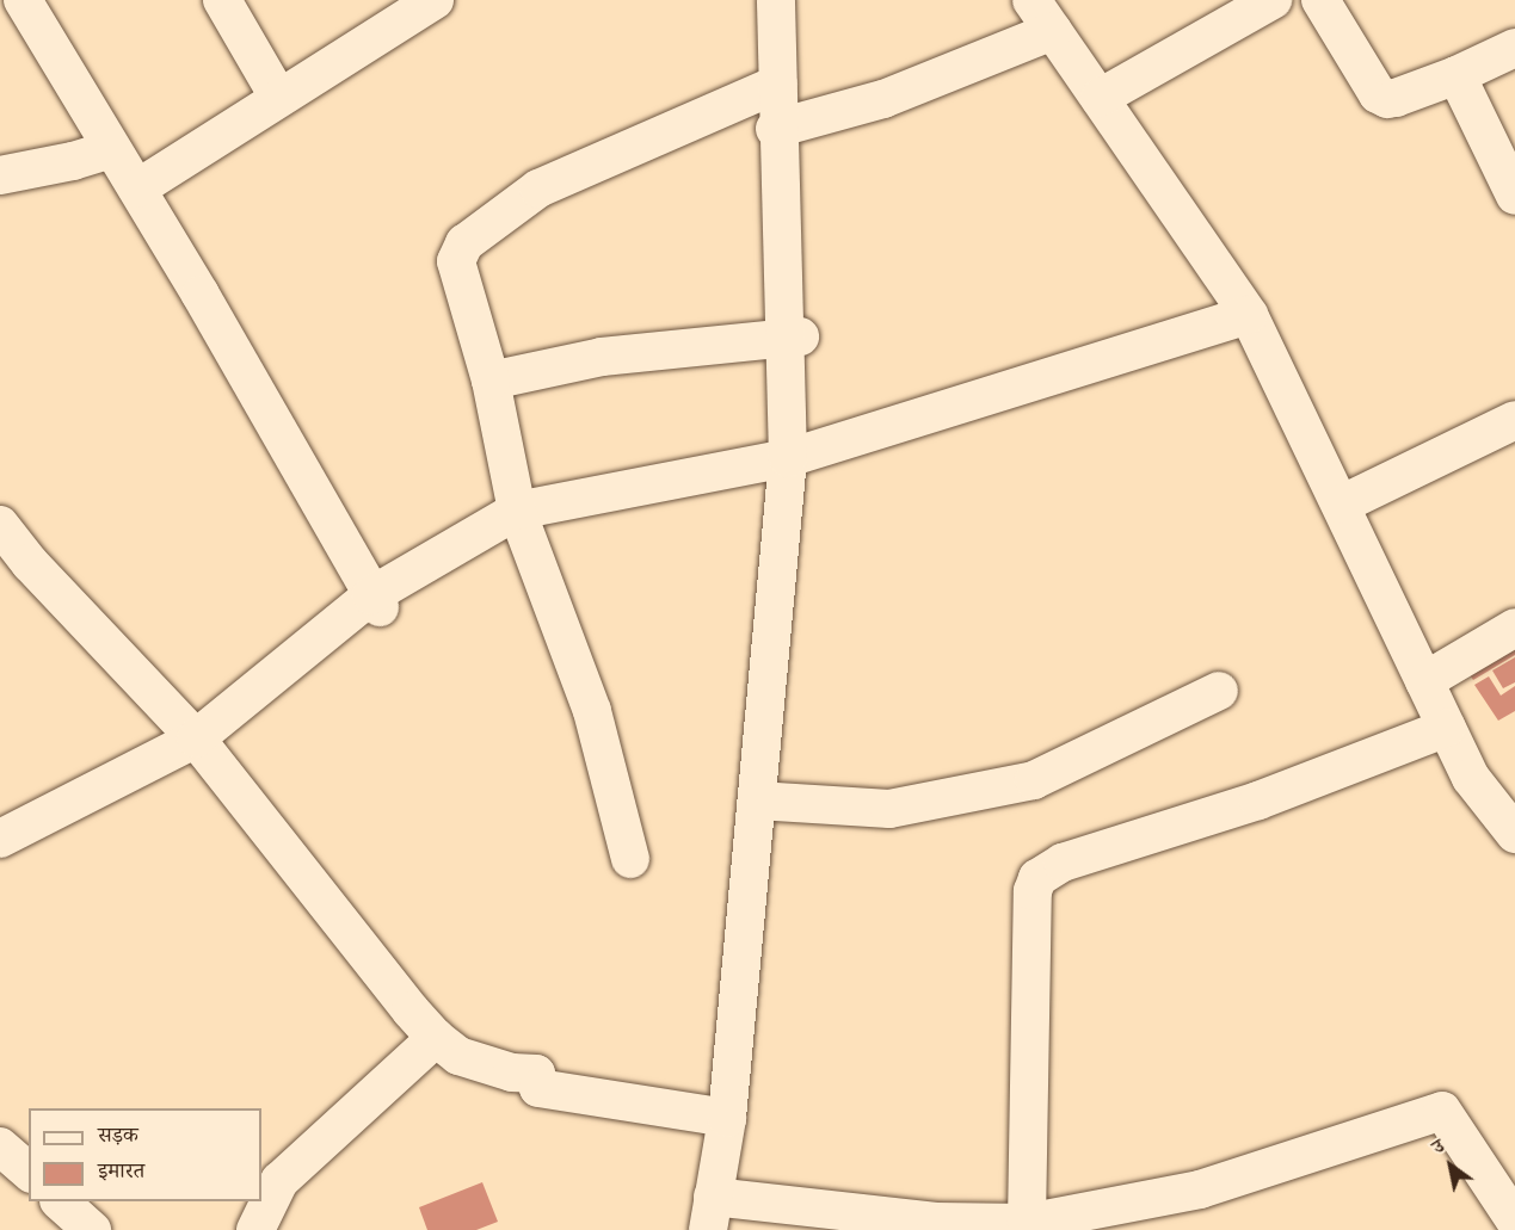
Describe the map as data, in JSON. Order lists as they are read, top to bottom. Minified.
{"legend":["सड़क","इमारत"],"north":"top left"}
